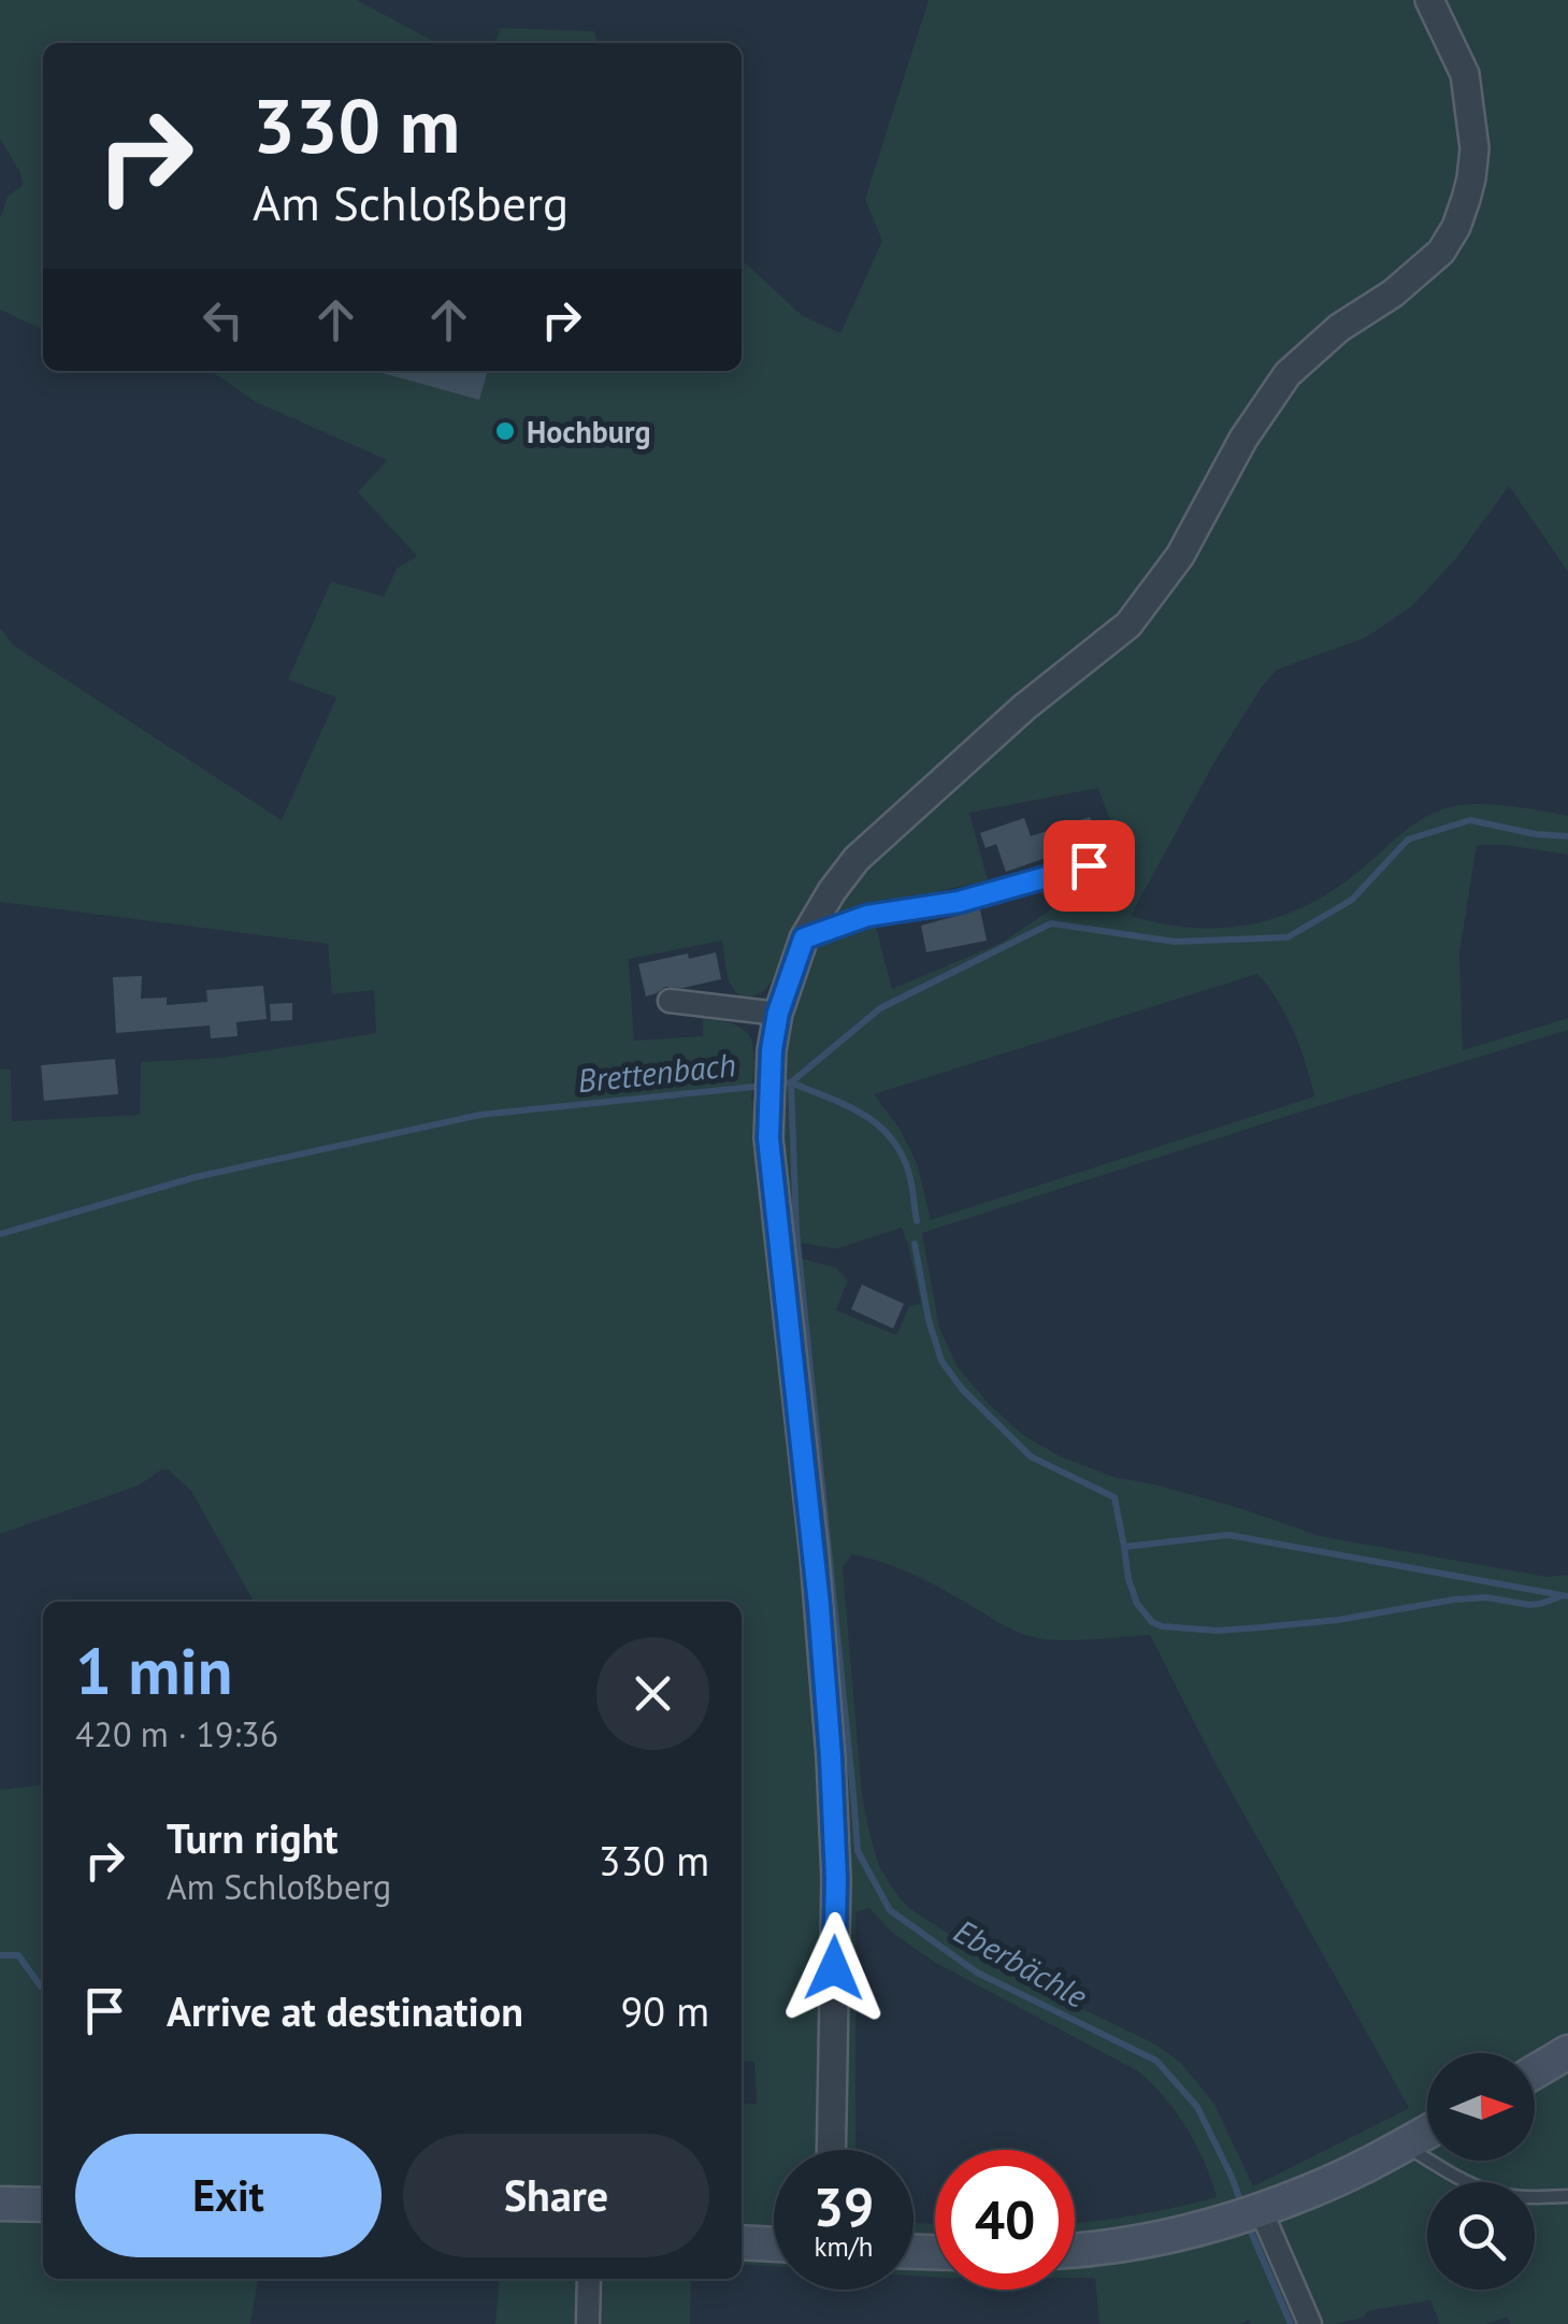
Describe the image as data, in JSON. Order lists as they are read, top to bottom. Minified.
{"water":["Brettenbach","Eberbächle"],"places":["Hochburg"],"north":"right","page":{"turn":["330 m","Am Schloßberg"],"heading":["1 min","420 m · 19:36"],"list":[{"name":"Turn right","note":"Am Schloßberg","value":"330 m"},{"name":"Arrive at destination","value":"90 m"}],"buttons":["Exit","Share"],"speed":"39 km/h","limit":"40"}}
